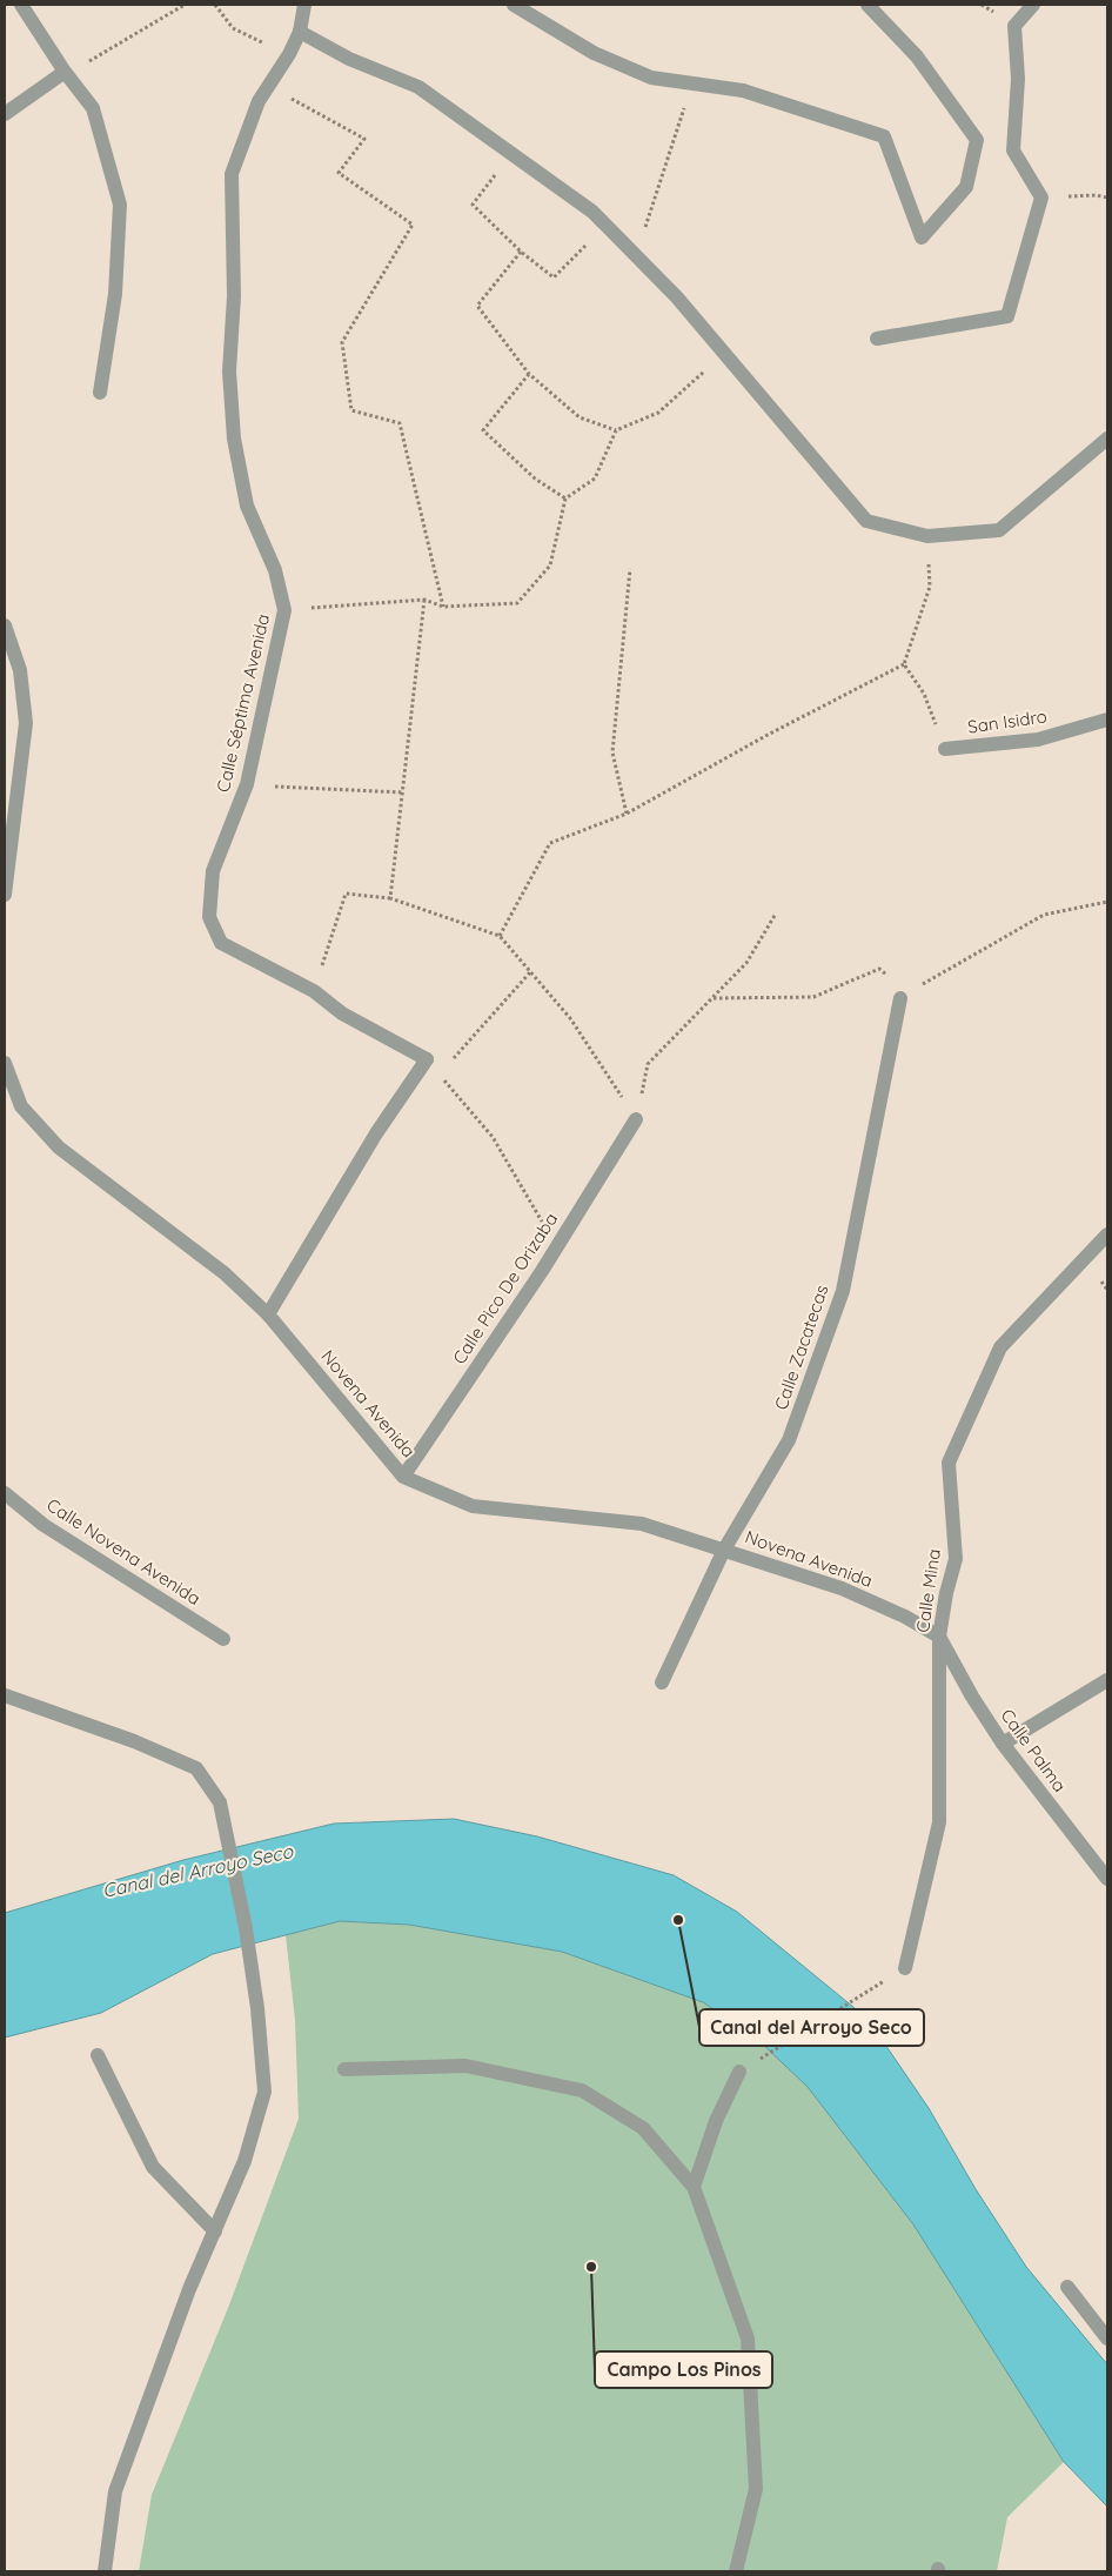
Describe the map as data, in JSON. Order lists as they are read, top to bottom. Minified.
{"streets":{"street":["Calle Séptima Avenida","San Isidro","Calle Pico De Orizaba","Calle Zacatecas","Novena Avenida","Calle Novena Avenida","Calle Mina","Calle Palma"]},"crossings":[["Calle Pico De Orizaba","Novena Avenida"],["Calle Zacatecas","Novena Avenida"],["Novena Avenida","Calle Mina"],["Novena Avenida","Calle Palma"],["Calle Mina","Calle Palma"]],"water":["Canal del Arroyo Seco"],"places":["Canal del Arroyo Seco","Campo Los Pinos"]}
